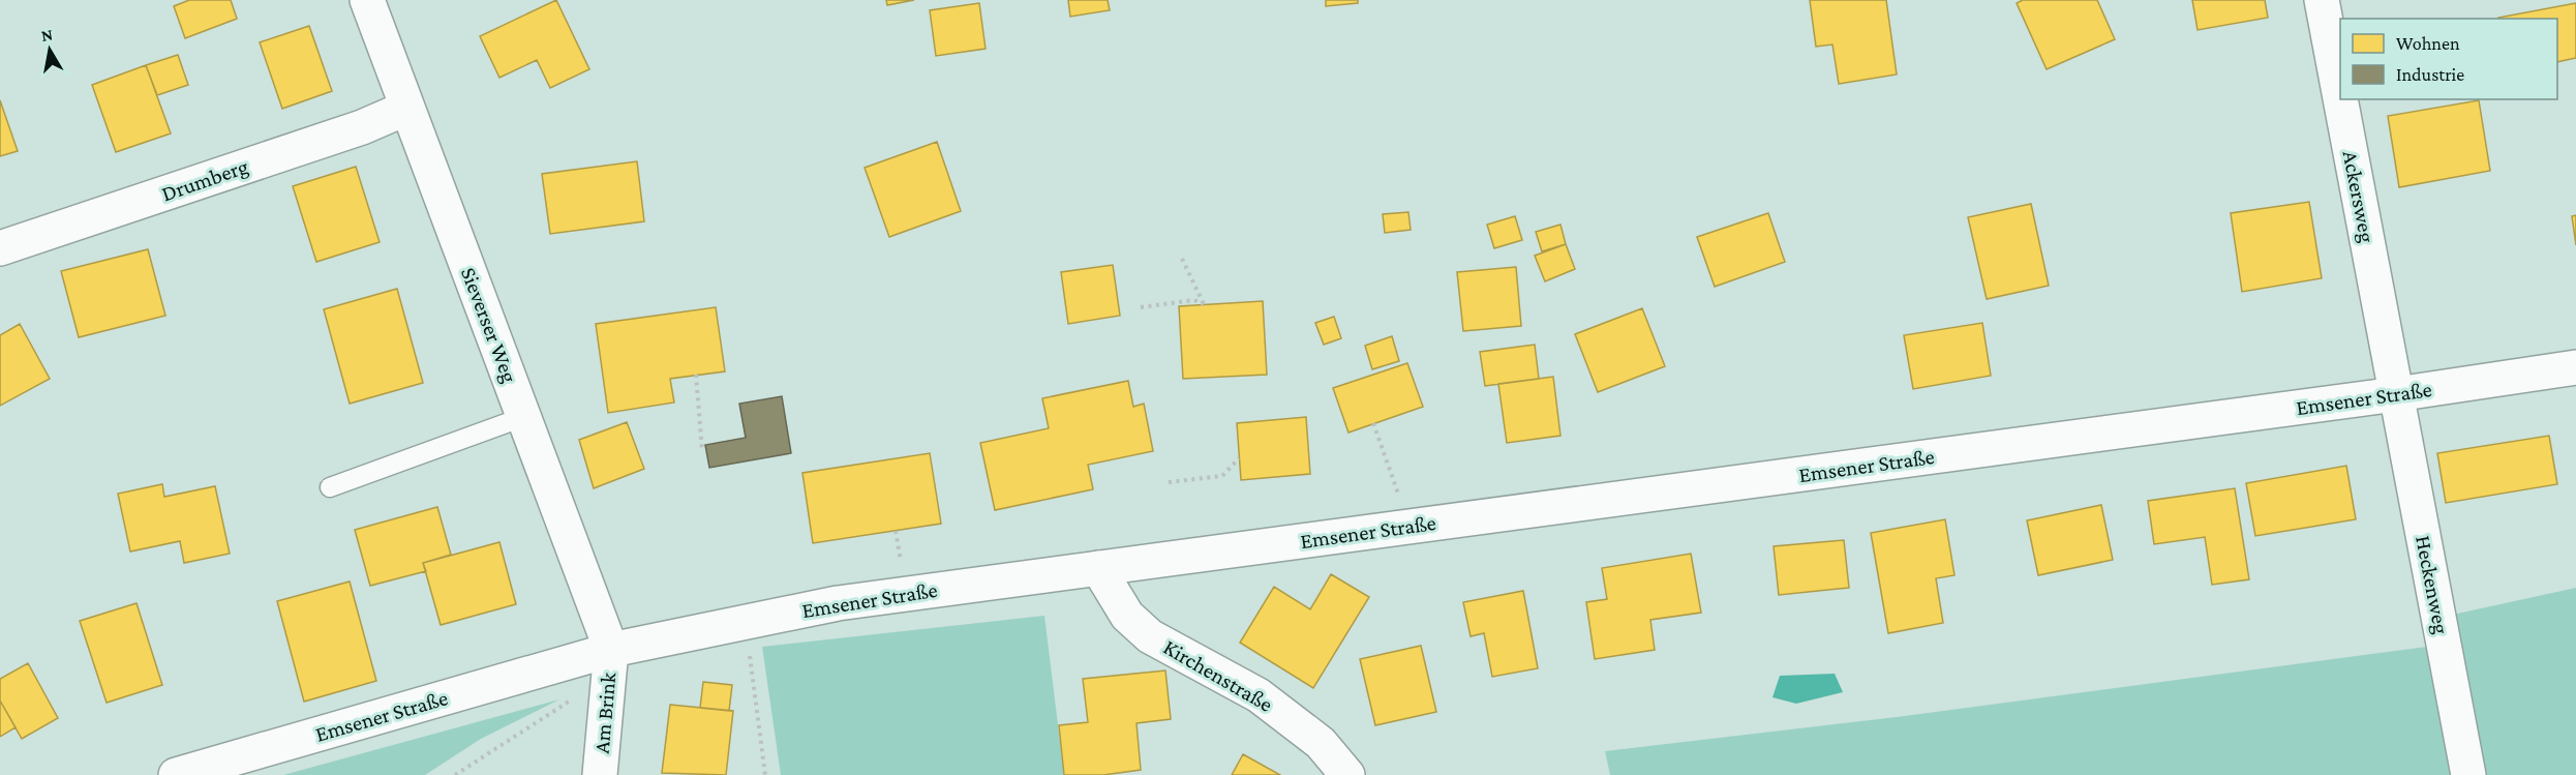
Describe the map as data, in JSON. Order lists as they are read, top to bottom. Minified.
{"streets":{"street":["Drumberg","Ackersweg","Sieverser Weg","Emsener Straße","Heckenweg","Kirchenstraße","Am Brink"]},"crossings":[["Drumberg","Sieverser Weg"],["Ackersweg","Emsener Straße"],["Ackersweg","Heckenweg"],["Sieverser Weg","Emsener Straße"],["Sieverser Weg","Am Brink"],["Emsener Straße","Heckenweg"],["Emsener Straße","Kirchenstraße"],["Emsener Straße","Am Brink"]],"legend":["Wohnen","Industrie"],"north":"top"}
